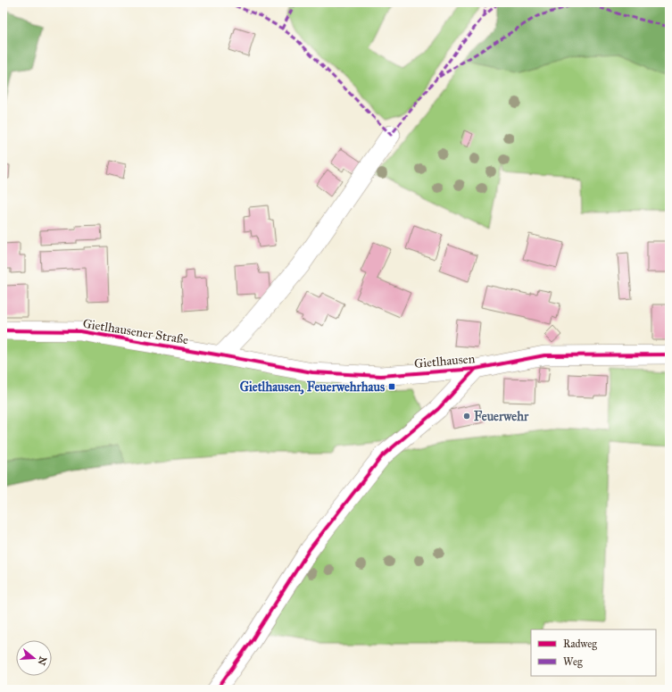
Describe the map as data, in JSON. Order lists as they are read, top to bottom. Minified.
{"streets":{"street":["Gietlhausener Straße","Gietlhausen"]},"crossings":[["Gietlhausener Straße","Gietlhausen"]],"places":{"transit":["Gietlhausen, Feuerwehrhaus"],"other":["Feuerwehr"]},"legend":["Radweg","Weg"],"north":"right"}
